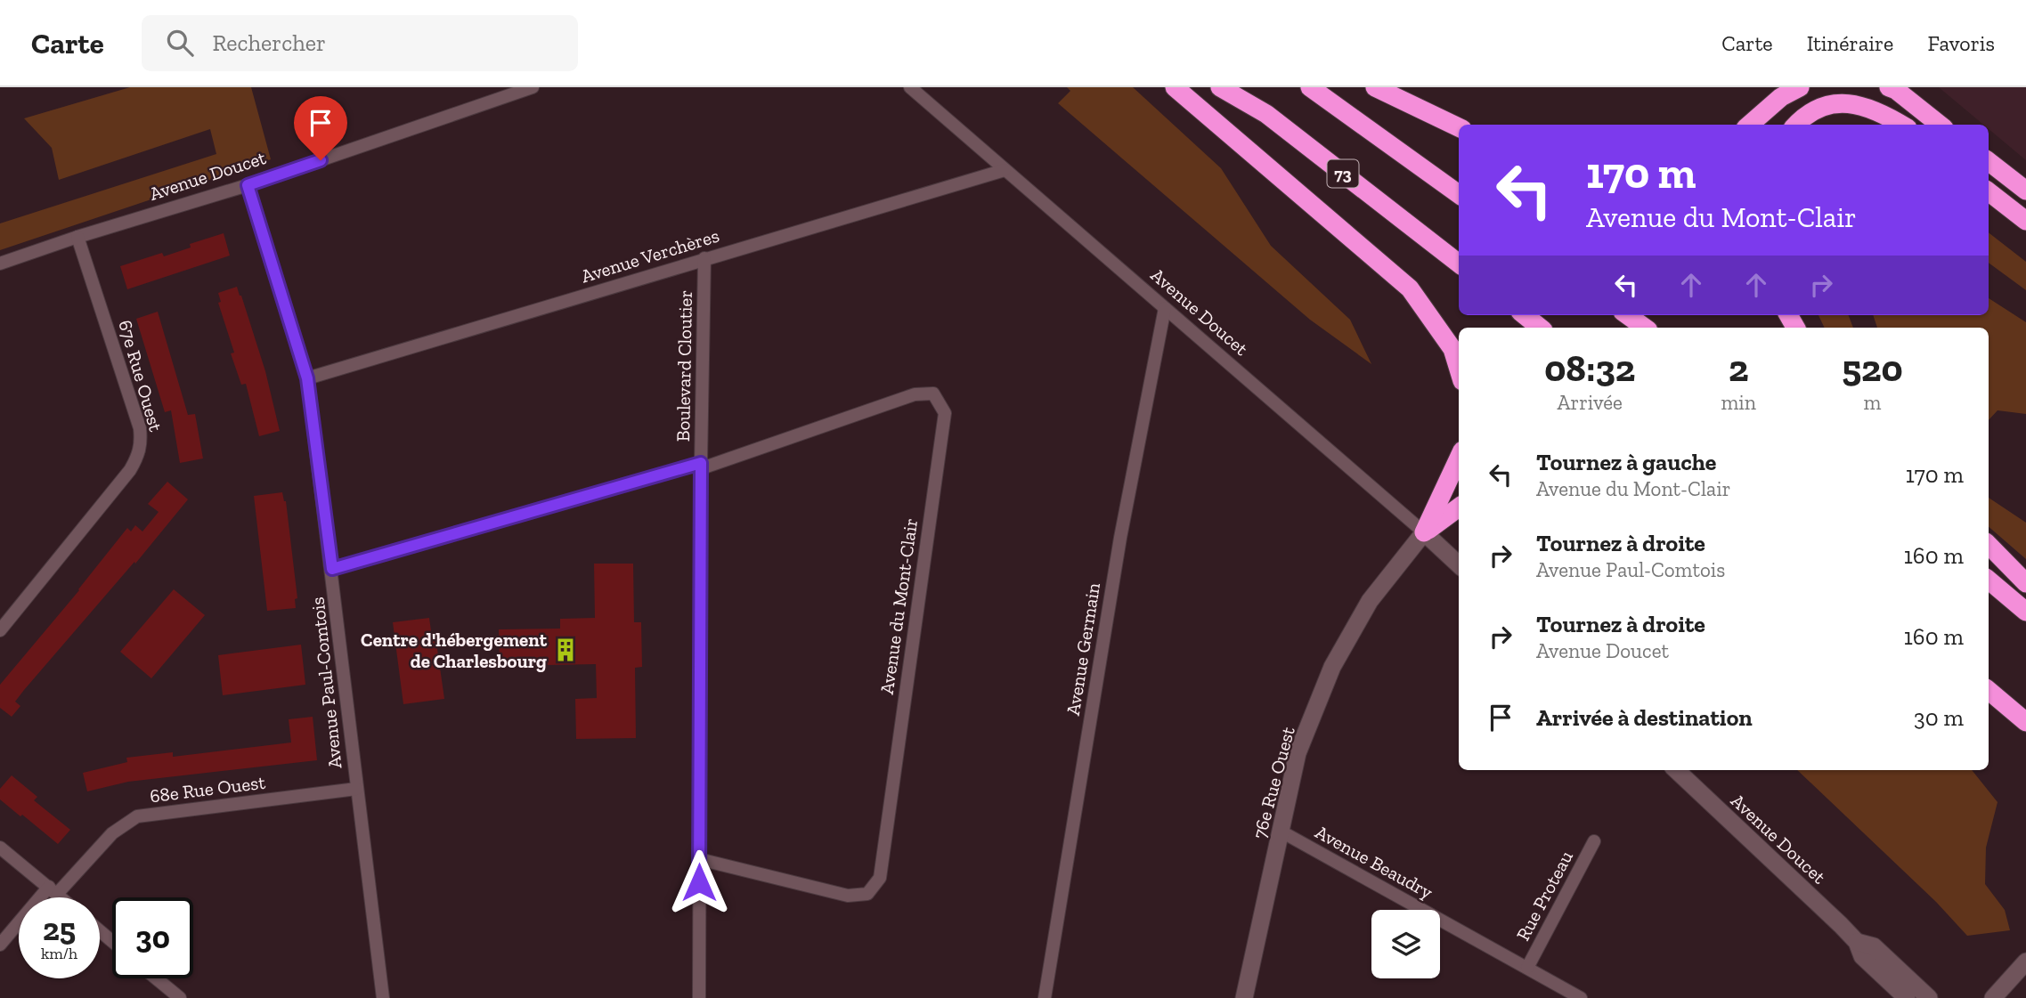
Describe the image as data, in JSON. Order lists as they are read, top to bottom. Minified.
{"streets":{"highway":["73"],"street":["Avenue Doucet","Avenue Verchères","Boulevard Cloutier","67e Rue Ouest","Avenue du Mont-Clair","Avenue Germain","Avenue Paul-Comtois","76e Rue Ouest","68e Rue Ouest","Avenue Beaudry","Rue Proteau"]},"crossings":[["Avenue Doucet","Avenue Verchères"],["Avenue Doucet","67e Rue Ouest"],["Avenue Doucet","Avenue Germain"],["Avenue Doucet","Avenue Paul-Comtois"],["Avenue Doucet","76e Rue Ouest"],["Avenue Verchères","Boulevard Cloutier"],["Avenue Verchères","Avenue Paul-Comtois"],["Boulevard Cloutier","Avenue du Mont-Clair"],["Avenue du Mont-Clair","Avenue Paul-Comtois"],["Avenue Paul-Comtois","68e Rue Ouest"],["76e Rue Ouest","Avenue Beaudry"],["Avenue Beaudry","Rue Proteau"]],"places":{"building":["Centre d'hébergement de Charlesbourg"]},"page":{"header":"Carte","search":"Rechercher","nav":["Carte","Itinéraire","Favoris"],"turn":["170 m","Avenue du Mont-Clair"],"eta":["08:32","Arrivée","2","min","520","m"],"list":[{"name":"Tournez à gauche","note":"Avenue du Mont-Clair","value":"170 m"},{"name":"Tournez à droite","note":"Avenue Paul-Comtois","value":"160 m"},{"name":"Tournez à droite","note":"Avenue Doucet","value":"160 m"},{"name":"Arrivée à destination","value":"30 m"}],"speed":"25 km/h","limit":"30"}}
